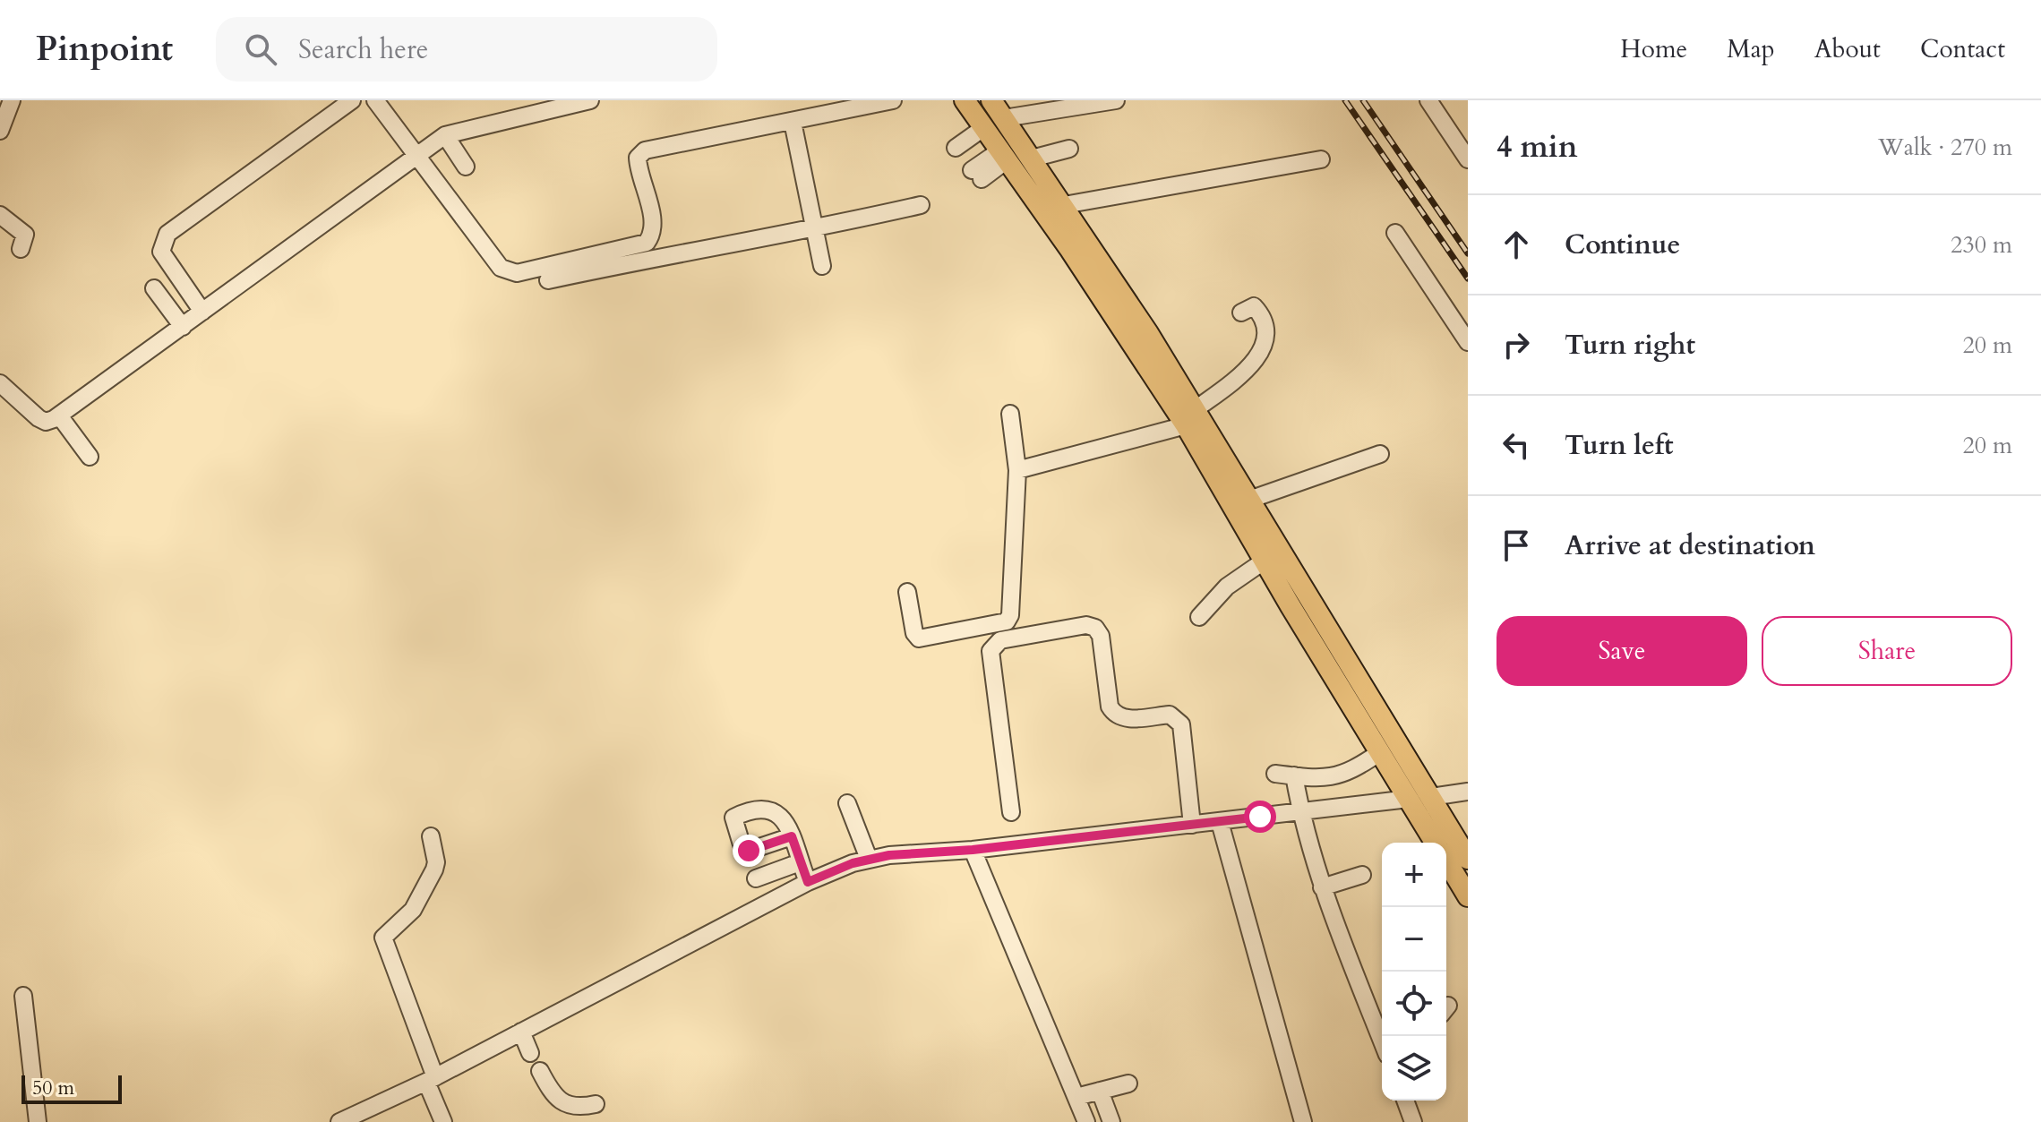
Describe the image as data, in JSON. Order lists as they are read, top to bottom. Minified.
{"scale_bar":"50 m","page":{"header":"Pinpoint","search":"Search here","nav":["Home","Map","About","Contact"],"heading":["4 min","Walk · 270 m"],"list":[["Continue","230 m"],["Turn right","20 m"],["Turn left","20 m"],"Arrive at destination"],"buttons":["Save","Share"],"map_buttons":["+","−"],"scale":"50 m"}}
